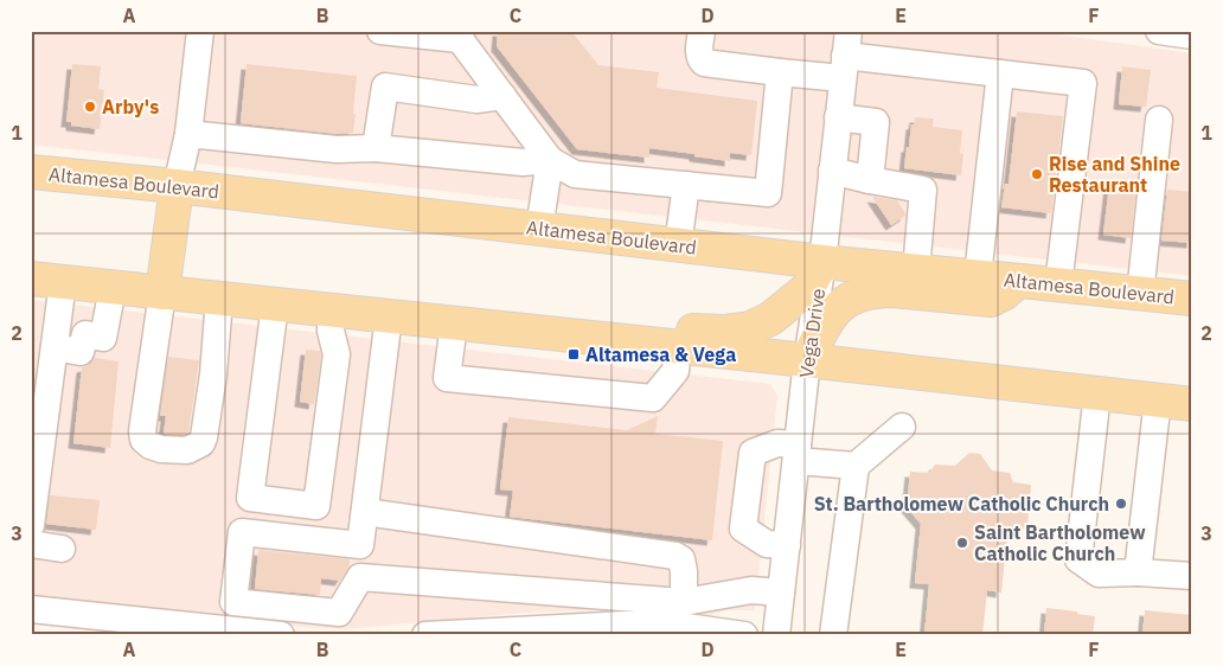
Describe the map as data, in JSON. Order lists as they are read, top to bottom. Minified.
{"streets":{"main road":["Altamesa Boulevard"],"street":["Vega Drive"]},"crossings":[["Altamesa Boulevard","Vega Drive"]],"places":{"other":["Arby's","Rise and Shine Restaurant","St. Bartholomew Catholic Church","Saint Bartholomew Catholic Church"],"transit":["Altamesa & Vega"]},"grid":{"columns":["A","B","C","D","E","F"],"rows":["1","2","3"]}}
